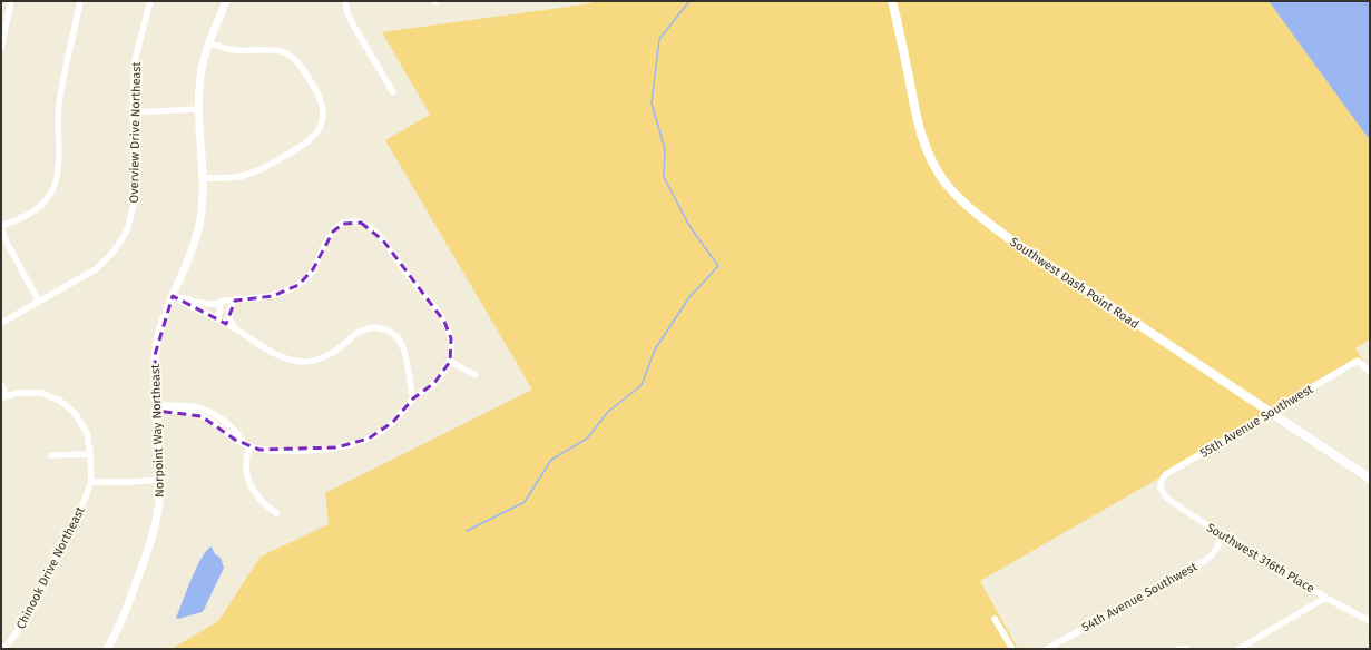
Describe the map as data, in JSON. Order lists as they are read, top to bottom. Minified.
{"streets":{"main road":["Southwest Dash Point Road"],"street":["Overview Drive Northeast","55th Avenue Southwest","Norpoint Way Northeast","Southwest 316th Place","Chinook Drive Northeast","54th Avenue Southwest"]},"crossings":[["Southwest Dash Point Road","55th Avenue Southwest"],["55th Avenue Southwest","Southwest 316th Place"],["Southwest 316th Place","54th Avenue Southwest"]]}
